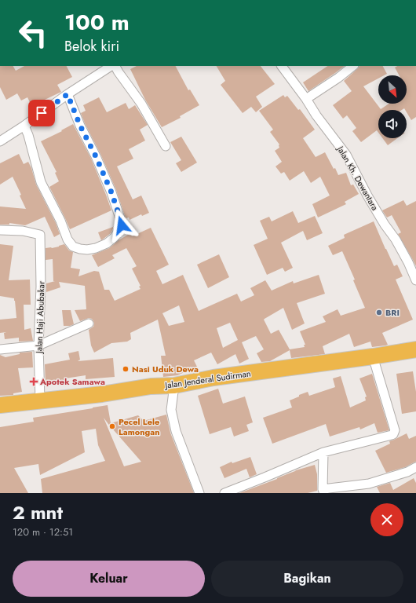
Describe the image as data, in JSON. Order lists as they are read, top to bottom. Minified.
{"streets":{"highway":["Jalan Jenderal Sudirman"],"street":["Jalan Kh. Dewantara","Jalan Haji Abubakar"]},"crossings":[["Jalan Haji Abubakar","Jalan Jenderal Sudirman"]],"places":{"other":["BRI","Nasi Uduk Dewa","Pecel Lele Lamongan"],"health":["Apotek Samawa"]},"north":"bottom right","page":{"turn":["100 m","Belok kiri"],"heading":["2 mnt","120 m · 12:51"],"buttons":["Keluar","Bagikan"]}}
